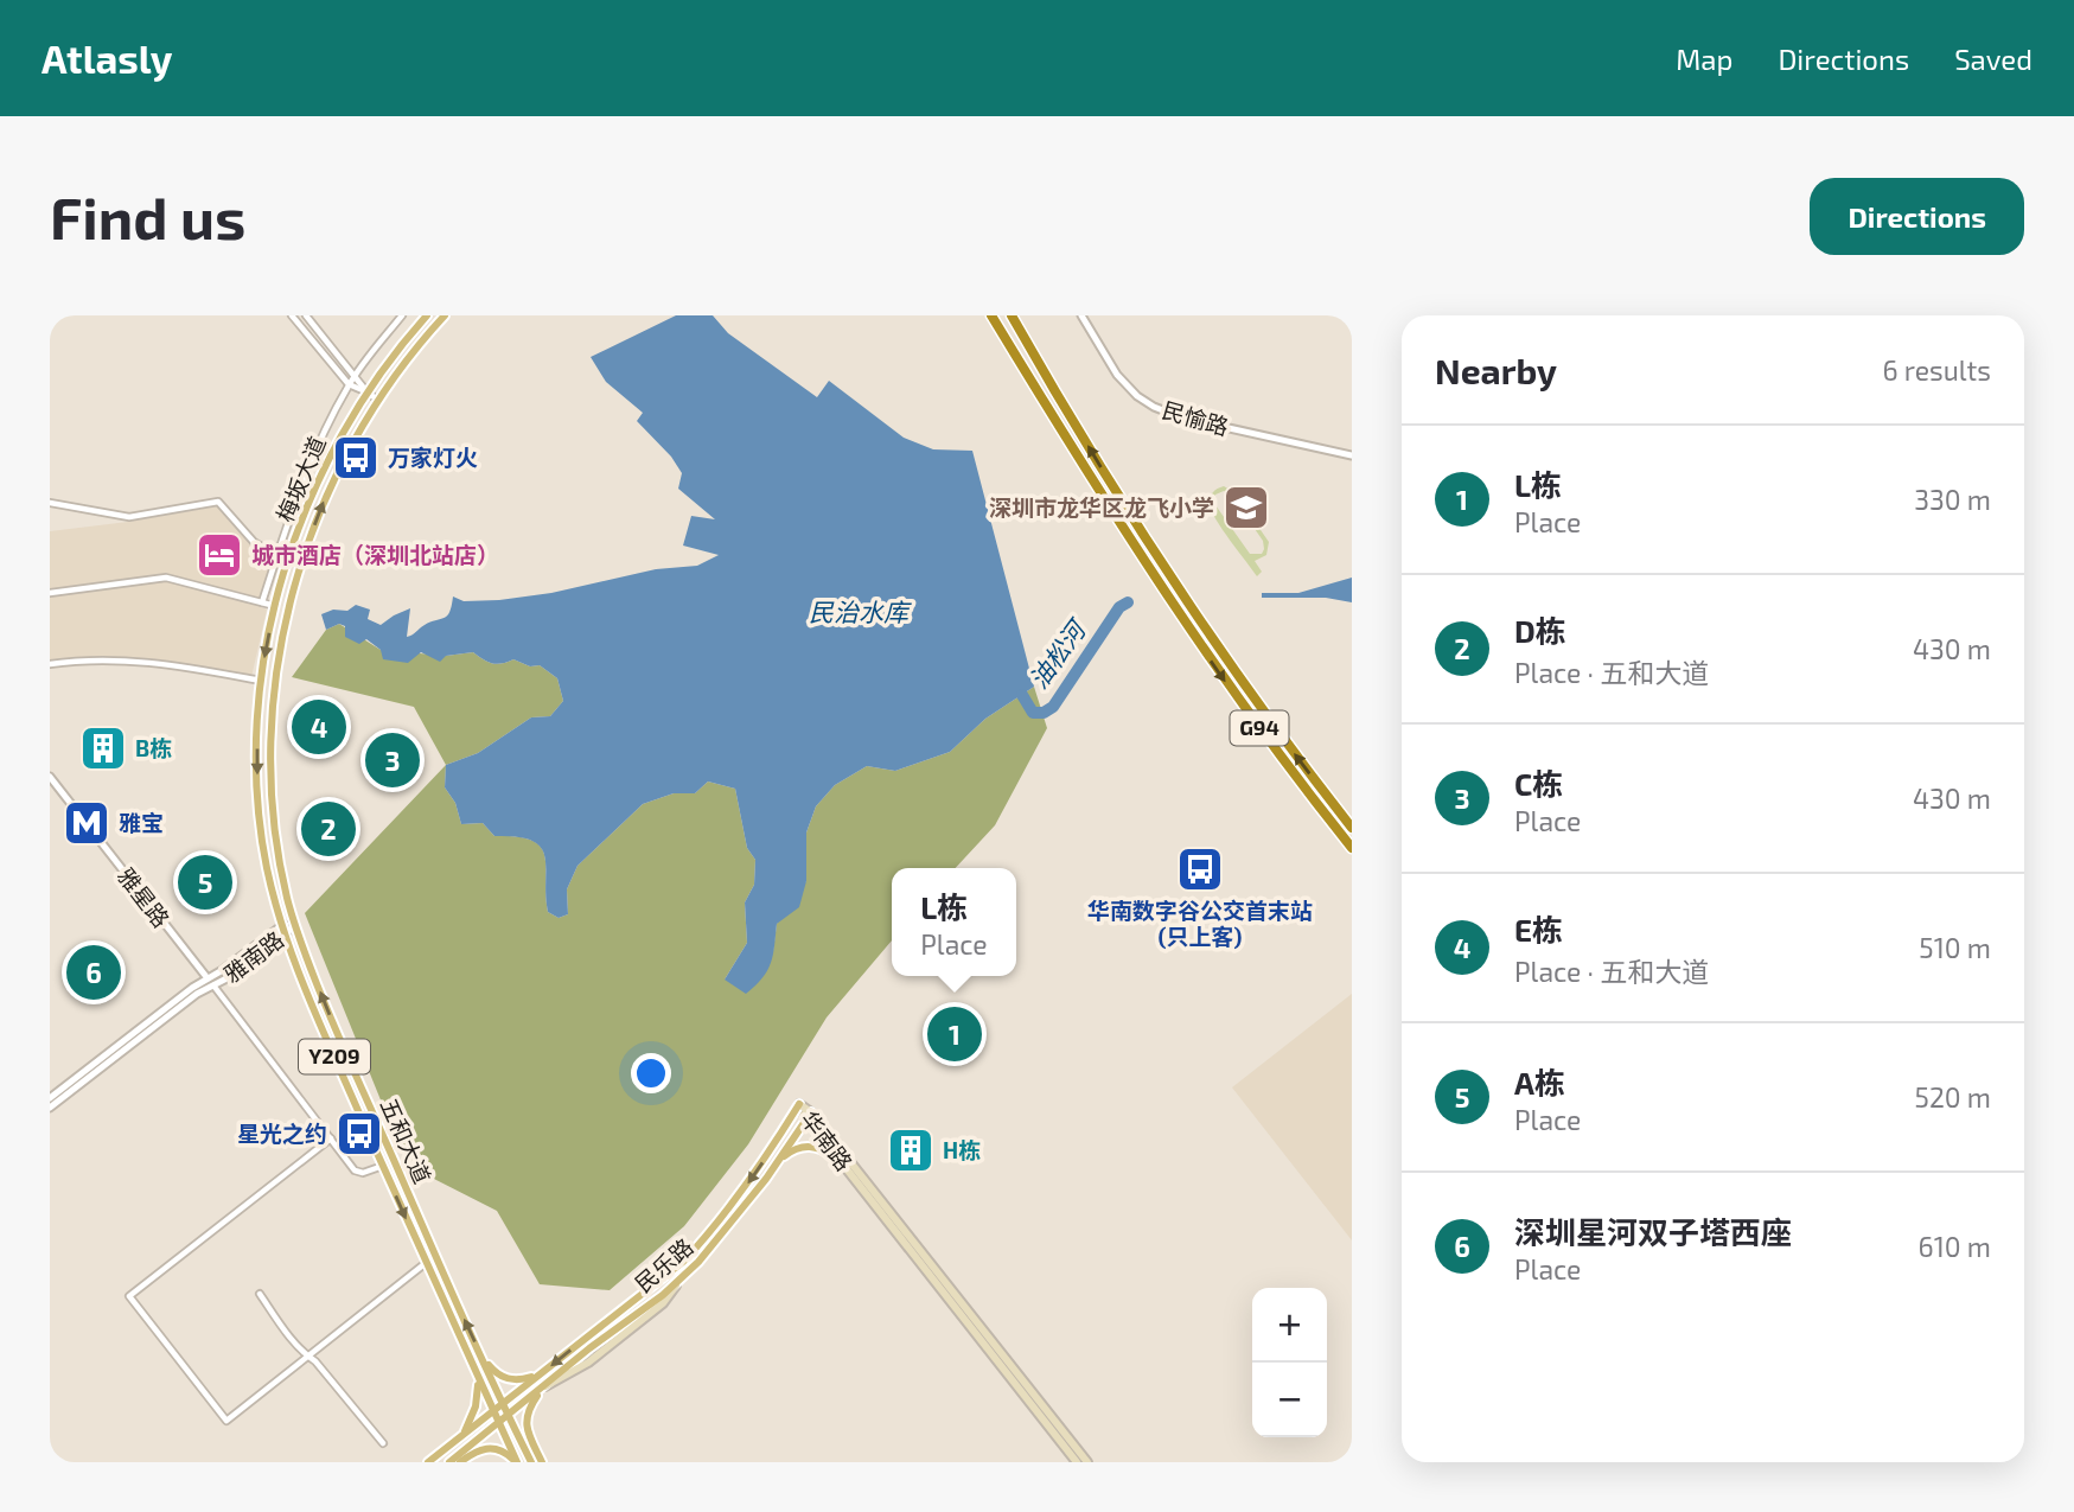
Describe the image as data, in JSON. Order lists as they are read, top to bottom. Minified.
{"streets":{"highway":["G94"],"main road":["梅坂大道","Y209","五和大道","华南路","民乐路"],"street":["民愉路","雅星路","雅南路"]},"crossings":[["梅坂大道","五和大道"],["雅星路","雅南路"],["雅南路","五和大道"],["五和大道","民乐路"],["华南路","民乐路"]],"water":["民治水库","油松河"],"places":{"bus stop":["万家灯火","华南数字谷公交首末站 (只上客)","星光之约"],"school or university":["深圳市龙华区龙飞小学"],"hotel":["城市酒店（深圳北站店）"],"building":["B栋","H栋"],"metro station":["雅宝"]},"page":{"header":"Atlasly","nav":["Map","Directions","Saved"],"buttons":"Directions","title":"Find us","heading":["Nearby","6 results"],"list":[{"mark":"1","name":"L栋","note":"Place","value":"330 m"},{"mark":"2","name":"D栋","note":"Place · 五和大道","value":"430 m"},{"mark":"3","name":"C栋","note":"Place","value":"430 m"},{"mark":"4","name":"E栋","note":"Place · 五和大道","value":"510 m"},{"mark":"5","name":"A栋","note":"Place","value":"520 m"},{"mark":"6","name":"深圳星河双子塔西座","note":"Place","value":"610 m"}],"pins":["4","3","2","5","6","1"],"popup":["L栋","Place"],"map_buttons":["+","−"]}}
